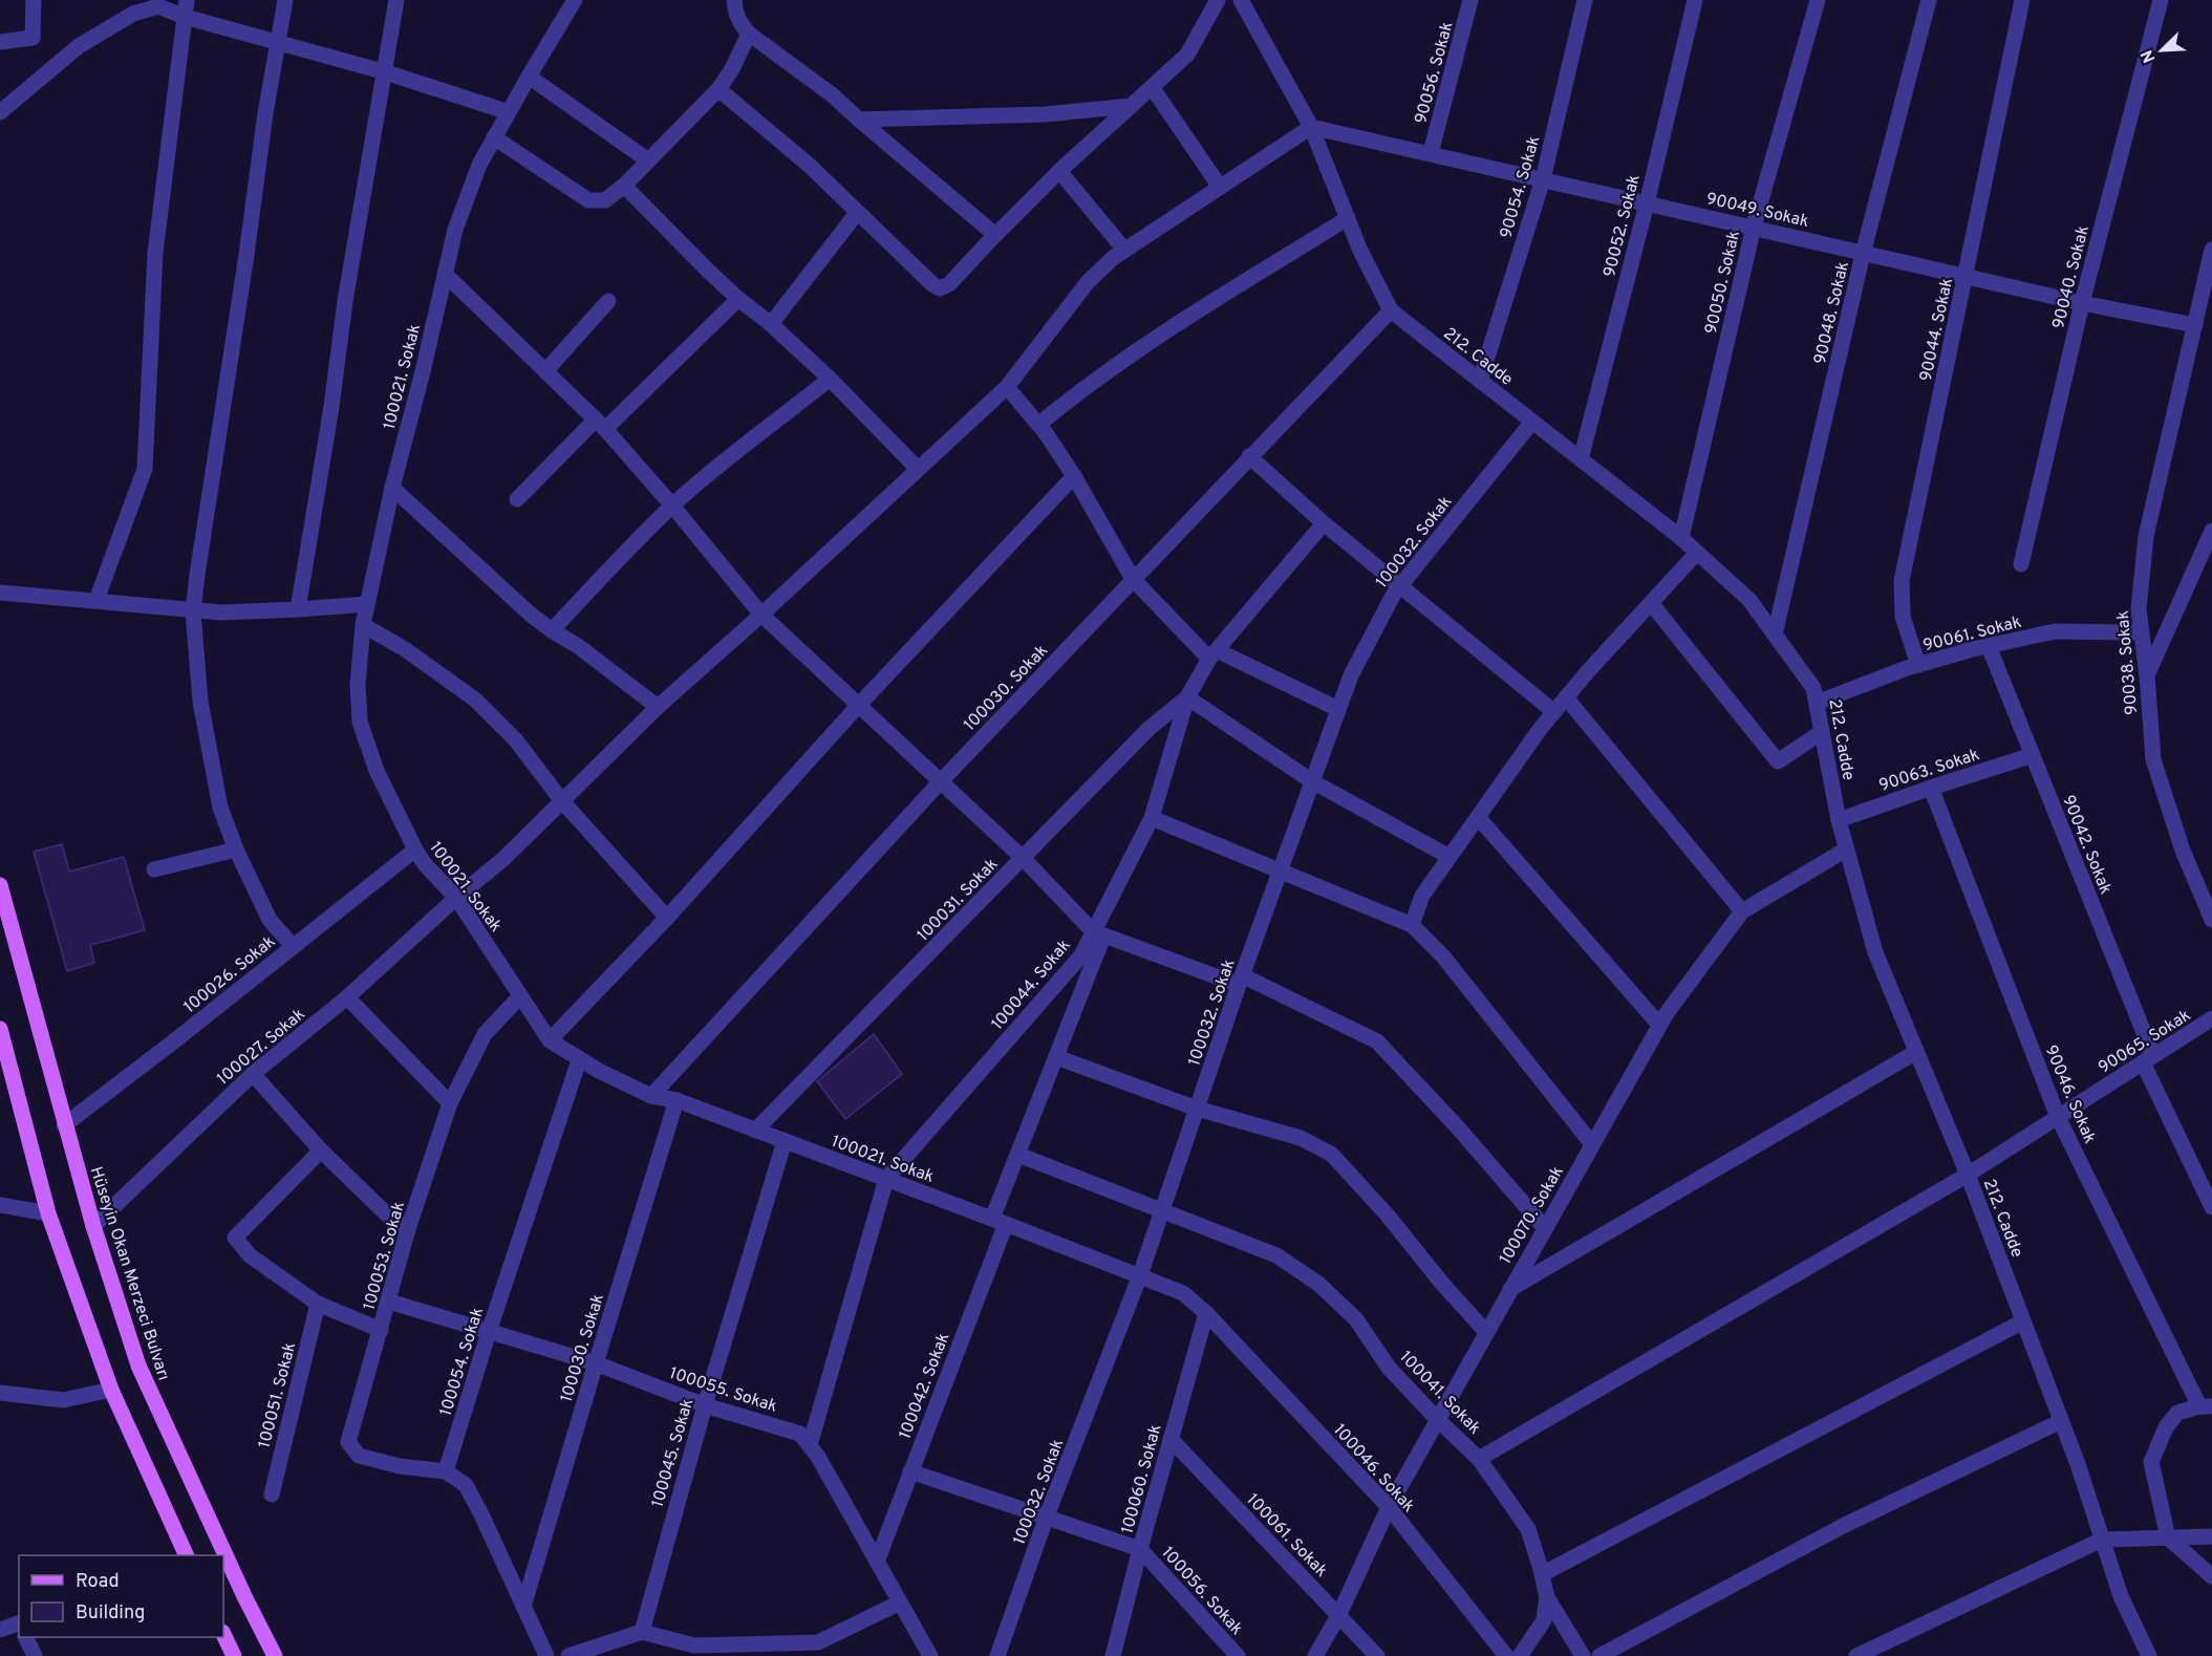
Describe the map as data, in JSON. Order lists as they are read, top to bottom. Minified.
{"streets":{"main road":["Hüseyin Okan Merzeci Bulvarı"],"street":["90056. Sokak","90054. Sokak","90049. Sokak","90052. Sokak","90040. Sokak","90050. Sokak","90048. Sokak","90044. Sokak","212. Cadde","100021. Sokak","100032. Sokak","90061. Sokak","90038. Sokak","100030. Sokak","90063. Sokak","90042. Sokak","100031. Sokak","100026. Sokak","100044. Sokak","90065. Sokak","100027. Sokak","90046. Sokak","100070. Sokak","100053. Sokak","100054. Sokak","100042. Sokak","100055. Sokak","100041. Sokak","100051. Sokak","100045. Sokak","100046. Sokak","100060. Sokak","100061. Sokak","100056. Sokak"]},"crossings":[["90056. Sokak","90049. Sokak"],["90054. Sokak","90049. Sokak"],["90054. Sokak","212. Cadde"],["90049. Sokak","90052. Sokak"],["90049. Sokak","90040. Sokak"],["90049. Sokak","90050. Sokak"],["90049. Sokak","90048. Sokak"],["90049. Sokak","90044. Sokak"],["90049. Sokak","212. Cadde"],["90049. Sokak","90038. Sokak"],["90049. Sokak","100027. Sokak"],["90052. Sokak","212. Cadde"],["90050. Sokak","212. Cadde"],["90048. Sokak","212. Cadde"],["90044. Sokak","90061. Sokak"],["212. Cadde","100032. Sokak"],["212. Cadde","90061. Sokak"],["212. Cadde","100030. Sokak"],["212. Cadde","90063. Sokak"],["212. Cadde","90065. Sokak"],["212. Cadde","100027. Sokak"],["212. Cadde","100070. Sokak"],["100021. Sokak","100032. Sokak"],["100021. Sokak","100030. Sokak"],["100021. Sokak","100031. Sokak"],["100021. Sokak","100026. Sokak"],["100021. Sokak","100044. Sokak"],["100021. Sokak","100027. Sokak"],["100021. Sokak","100053. Sokak"],["100021. Sokak","100054. Sokak"],["100021. Sokak","100042. Sokak"],["100021. Sokak","100045. Sokak"],["100021. Sokak","100046. Sokak"],["100021. Sokak","100060. Sokak"],["100032. Sokak","100041. Sokak"],["90061. Sokak","90038. Sokak"],["90061. Sokak","90042. Sokak"],["100030. Sokak","100055. Sokak"],["90063. Sokak","90042. Sokak"],["90063. Sokak","90046. Sokak"],["90042. Sokak","90065. Sokak"],["100031. Sokak","100044. Sokak"],["100026. Sokak","Hüseyin Okan Merzeci Bulvarı"],["100044. Sokak","100042. Sokak"],["100044. Sokak","100055. Sokak"],["90065. Sokak","90046. Sokak"],["90065. Sokak","100041. Sokak"],["100027. Sokak","Hüseyin Okan Merzeci Bulvarı"],["100070. Sokak","100041. Sokak"],["100070. Sokak","100046. Sokak"],["100070. Sokak","100061. Sokak"],["100053. Sokak","100054. Sokak"],["100053. Sokak","100055. Sokak"],["100054. Sokak","100055. Sokak"],["100042. Sokak","100055. Sokak"],["100042. Sokak","100041. Sokak"],["100055. Sokak","100045. Sokak"],["100046. Sokak","100060. Sokak"],["100060. Sokak","100061. Sokak"],["100060. Sokak","100056. Sokak"]],"legend":["Road","Building"],"north":"bottom left"}
